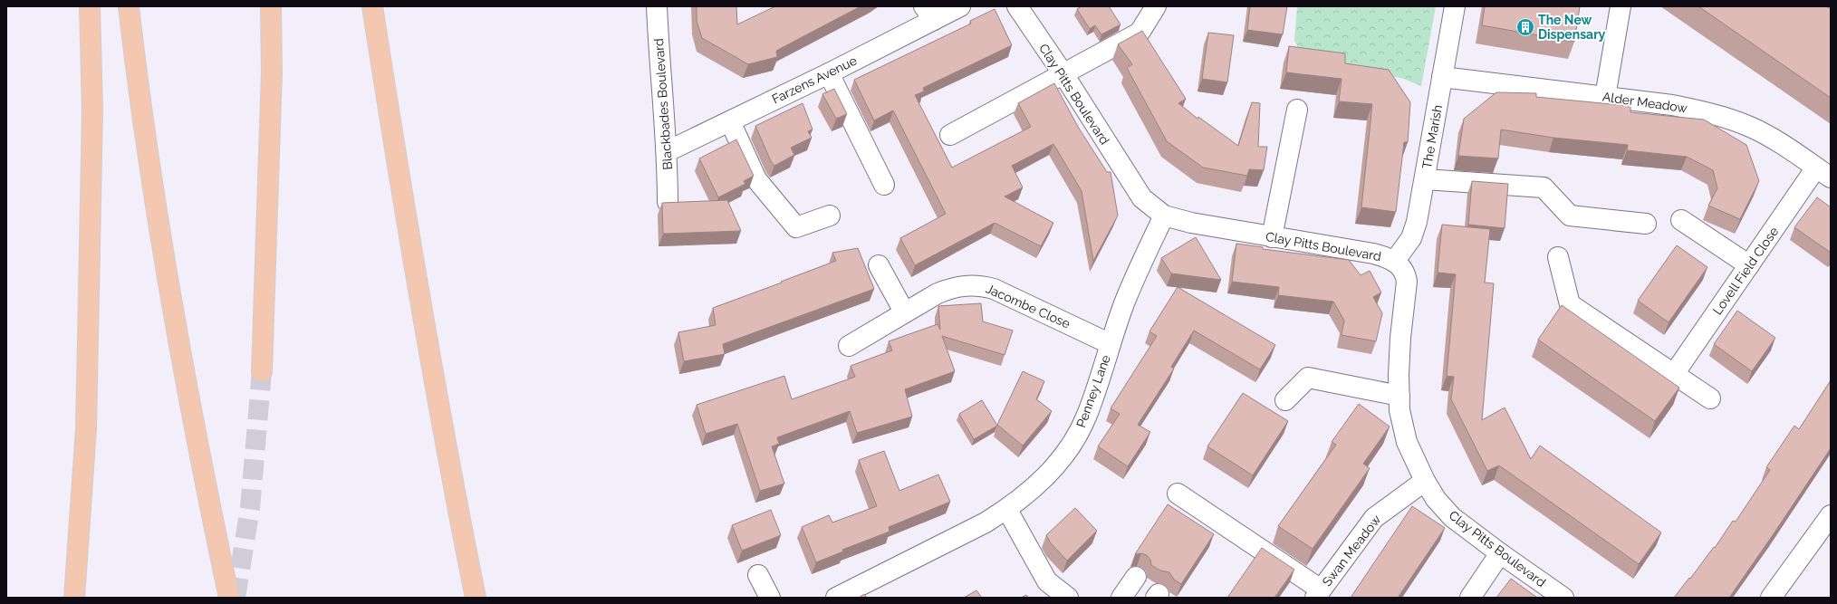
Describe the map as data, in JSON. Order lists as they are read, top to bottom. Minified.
{"streets":{"street":["Farzens Avenue","Clay Pitts Boulevard","Alder Meadow","Blackbades Boulevard","The Marish","Lovell Field Close","Jacombe Close","Penney Lane","Swan Meadow"]},"crossings":[["Farzens Avenue","Blackbades Boulevard"],["Clay Pitts Boulevard","The Marish"],["Clay Pitts Boulevard","Penney Lane"],["Clay Pitts Boulevard","Swan Meadow"],["Alder Meadow","The Marish"],["Alder Meadow","Lovell Field Close"],["Jacombe Close","Penney Lane"]],"places":{"building":["The New Dispensary"]}}
